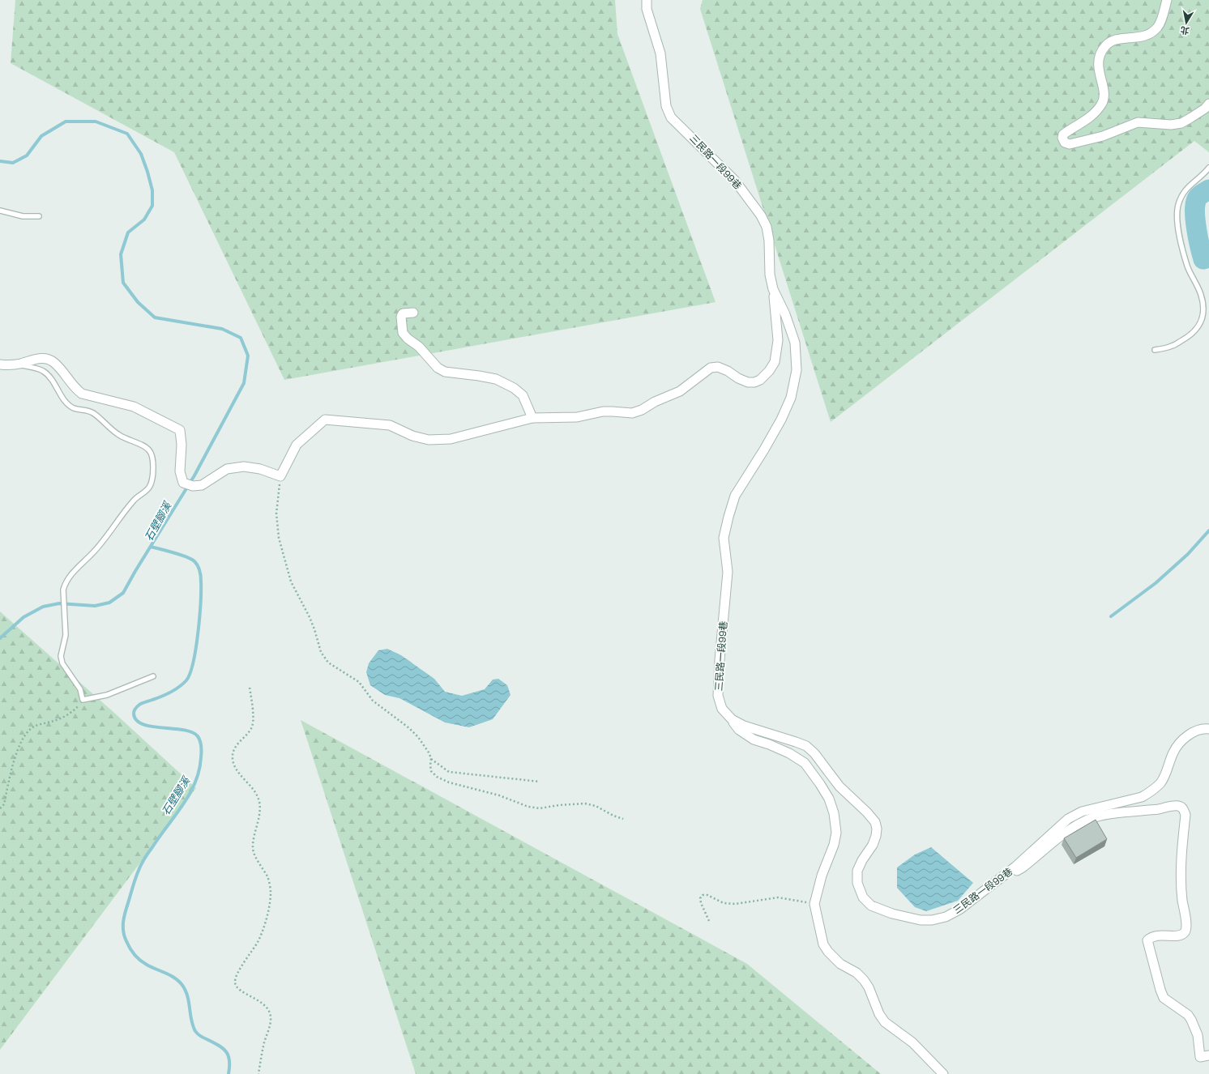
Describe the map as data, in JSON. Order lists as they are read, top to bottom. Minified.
{"streets":{"street":["三民路一段99巷"]},"water":["石壁腳溪"],"north":"bottom"}
